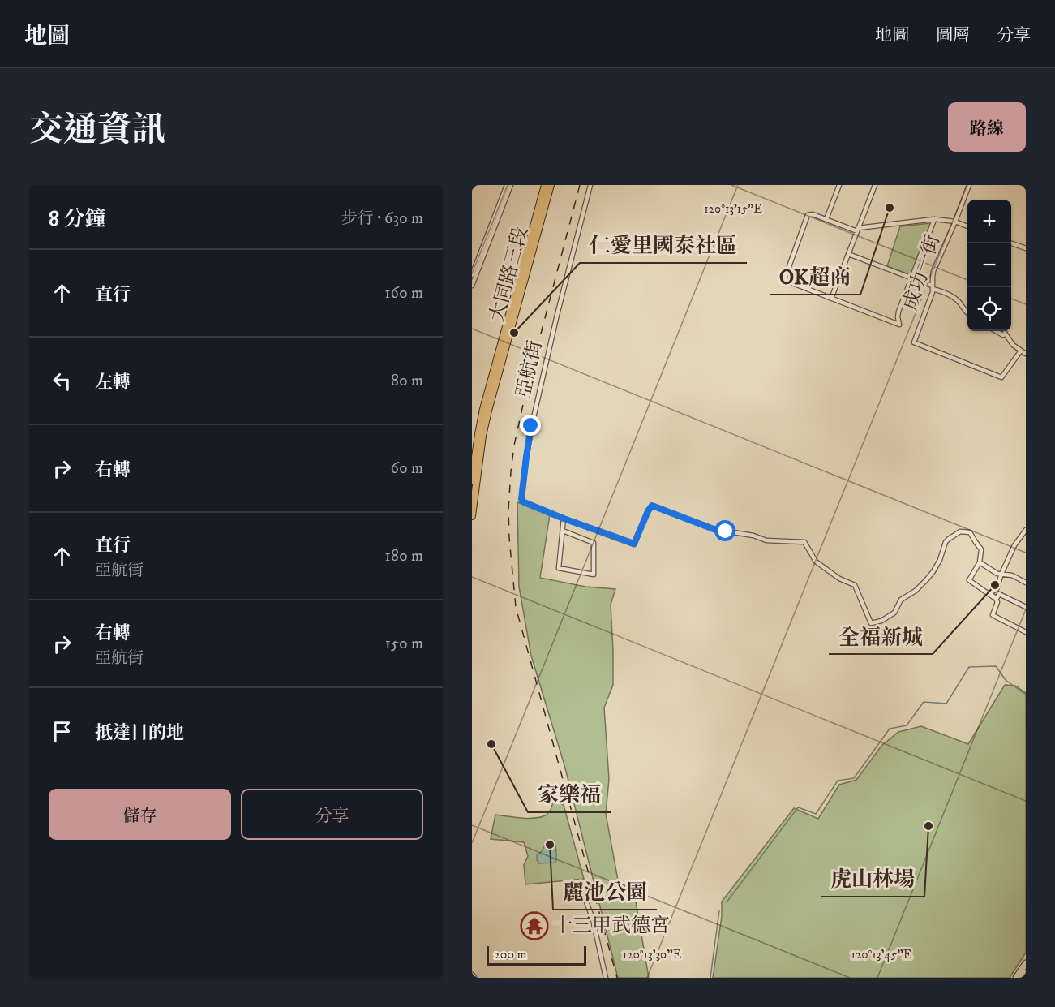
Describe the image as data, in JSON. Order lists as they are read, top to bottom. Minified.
{"streets":{"main road":["大同路三段"],"street":["成功一街","亞航街"]},"places":{"other":["OK超商","仁愛里國泰社區","全福新城","家樂福","虎山林場","麗池公園"],"temple":["十三甲武德宮"]},"scale_bar":"200 m","page":{"header":"地圖","nav":["地圖","圖層","分享"],"title":"交通資訊","buttons":["路線",["儲存","分享"]],"heading":["8 分鐘","步行 · 630 m"],"map_buttons":["+","−"],"list":[["直行","160 m"],["左轉","80 m"],["右轉","60 m"],["直行","亞航街","180 m"],["右轉","亞航街","150 m"],"抵達目的地"],"scale":"200 m"},"coordinates":["120°13'15\"E","120°13'30\"E","120°13'45\"E"]}
